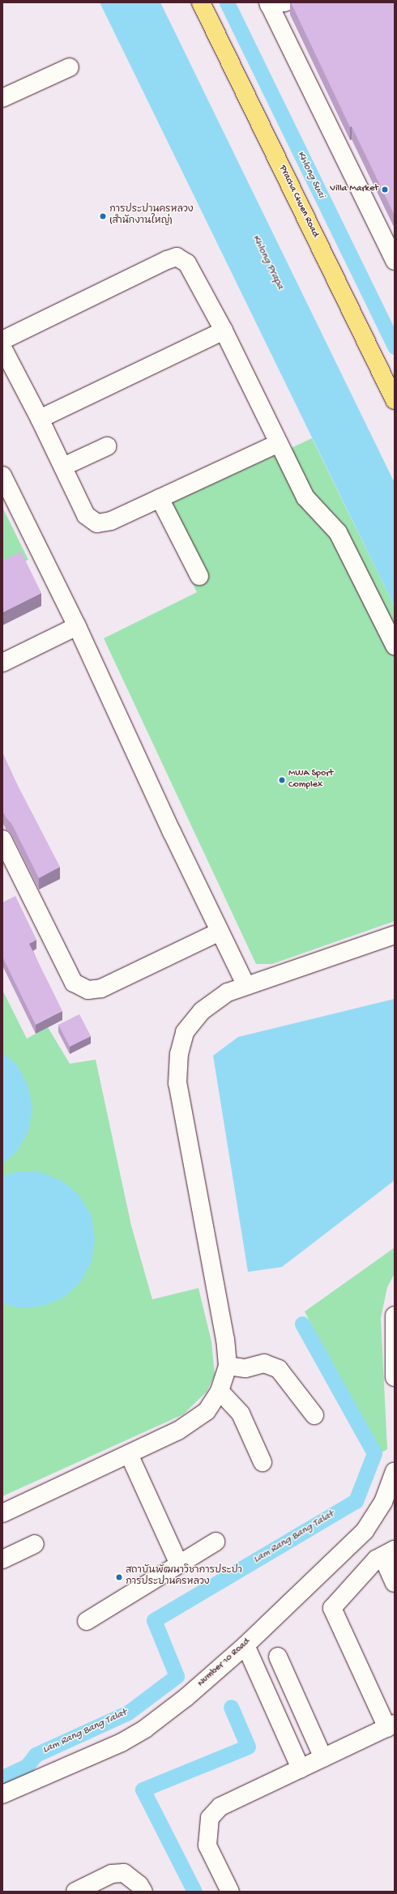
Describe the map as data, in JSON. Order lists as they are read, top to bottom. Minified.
{"streets":{"main road":["Pracha Chuen Road"],"street":["Number 10 Road"]},"water":["Khlong Suai","Khlong Prapa","Lam Rang Bang Talat"],"places":["Villa Market","การประปานครหลวง (สำนักงานใหญ่)","MWA Sport Complex","สถาบันพัฒนาวิชาการประปา การประปานครหลวง"]}
